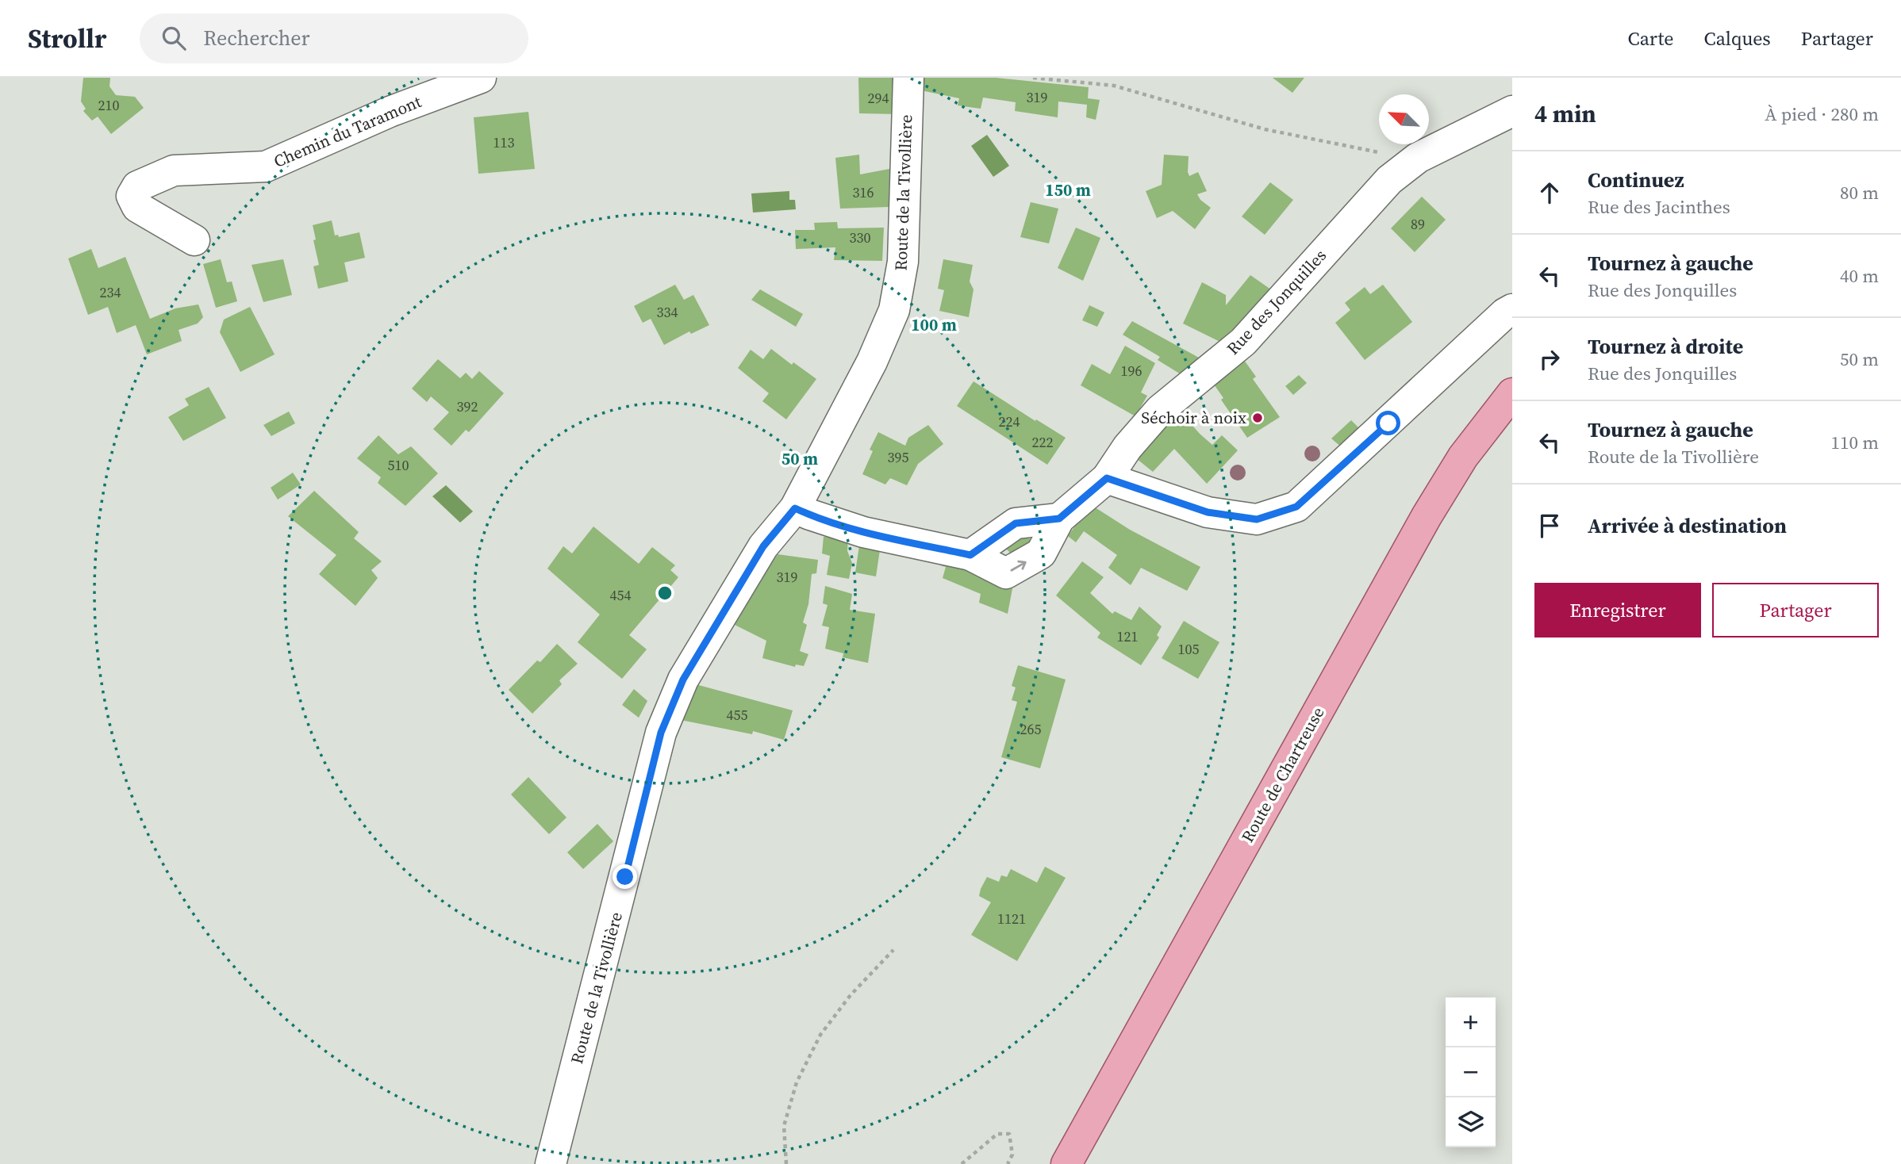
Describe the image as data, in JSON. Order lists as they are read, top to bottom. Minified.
{"streets":{"main road":["Route de Chartreuse"],"street":["Chemin du Taramont","Route de la Tivollière","Rue des Jonquilles"]},"crossings":[["Route de la Tivollière","Rue des Jonquilles"]],"places":["Séchoir à noix"],"house_numbers":["319","294","210","113","316","89","330","234","334","196","392","224","222","395","510","319","454","121","105","455","265","1121"],"north":"top left","page":{"header":"Strollr","search":"Rechercher","nav":["Carte","Calques","Partager"],"heading":["4 min","À pied · 280 m"],"list":[["Continuez","Rue des Jacinthes","80 m"],["Tournez à gauche","Rue des Jonquilles","40 m"],["Tournez à droite","Rue des Jonquilles","50 m"],["Tournez à gauche","Route de la Tivollière","110 m"],"Arrivée à destination"],"buttons":["Enregistrer","Partager"],"map_buttons":["+","−"]},"rings":["150 m","100 m","50 m"]}
